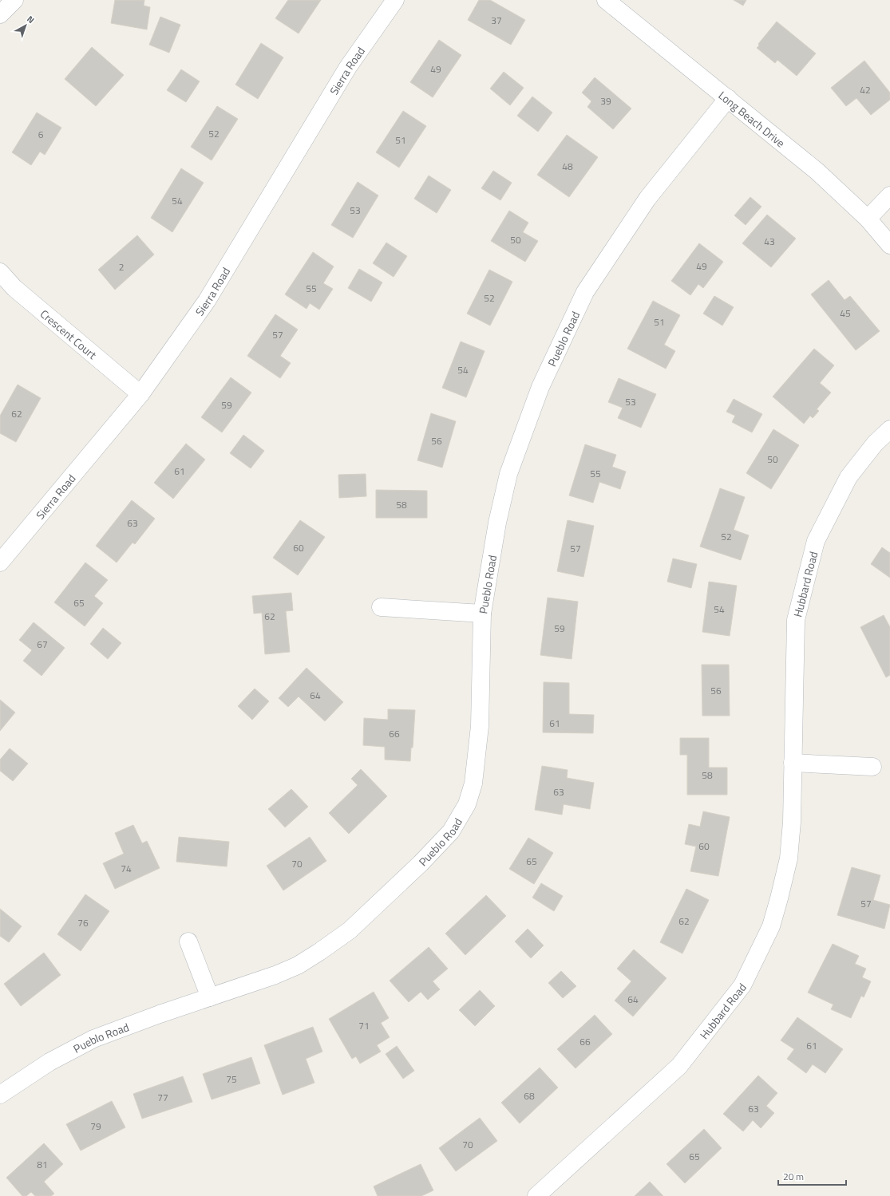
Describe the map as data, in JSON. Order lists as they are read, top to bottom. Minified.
{"streets":{"street":["Sierra Road","Long Beach Drive","Crescent Court","Pueblo Road","Hubbard Road"]},"crossings":[["Sierra Road","Crescent Court"],["Long Beach Drive","Pueblo Road"]],"house_numbers":["37","49","42","39","52","6","51","48","54","53","50","43","49","2","55","52","45","51","57","54","53","59","62","56","50","61","55","58","63","52","60","57","65","54","62","59","67","56","64","61","66","58","63","60","65","70","74","57","62","76","64","71","66","61","75","68","77","63","79","70","65","81"],"scale_bar":"20 m","north":"top right"}
